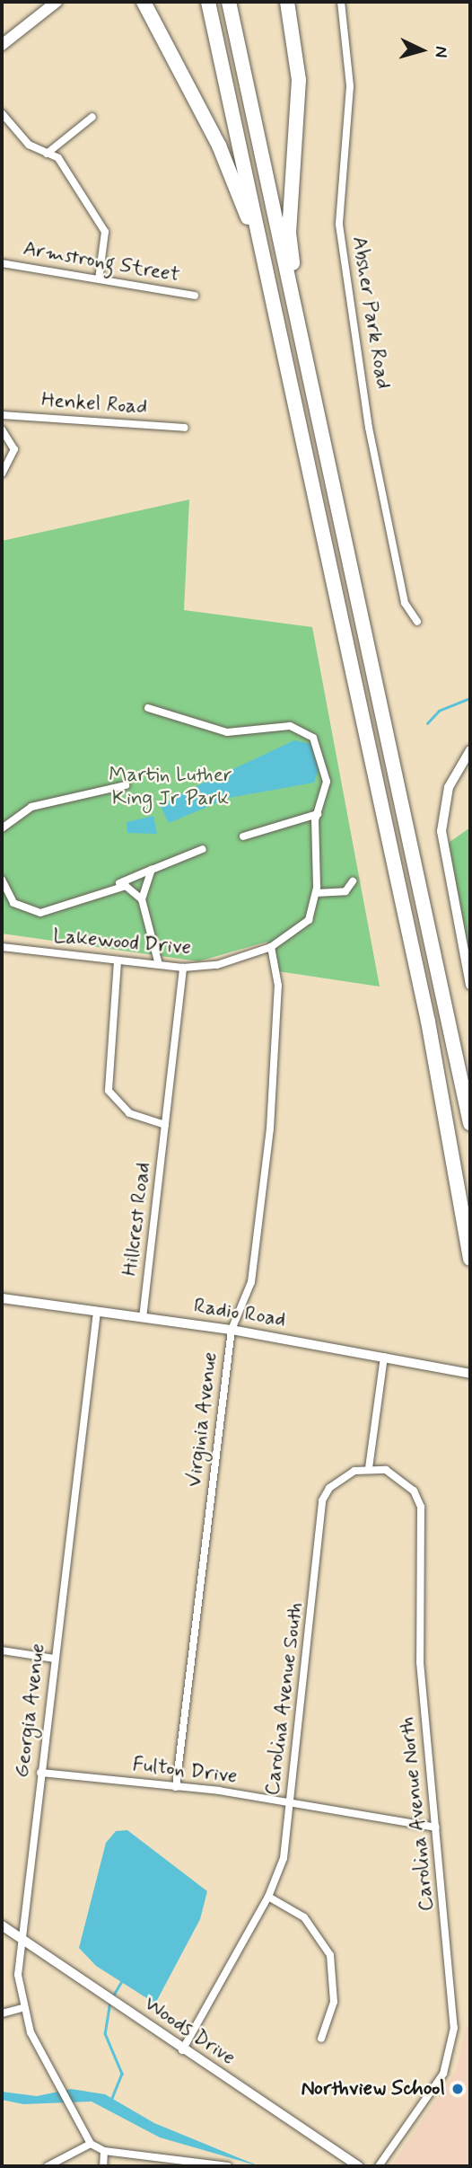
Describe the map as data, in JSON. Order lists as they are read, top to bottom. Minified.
{"streets":{"street":["Armstrong Street","Absher Park Road","Henkel Road","Lakewood Drive","Hillcrest Road","Radio Road","Virginia Avenue","Carolina Avenue South","Georgia Avenue","Fulton Drive","Carolina Avenue North","Woods Drive"]},"crossings":[["Lakewood Drive","Hillcrest Road"],["Lakewood Drive","Virginia Avenue"],["Hillcrest Road","Radio Road"],["Radio Road","Virginia Avenue"],["Radio Road","Georgia Avenue"],["Virginia Avenue","Fulton Drive"],["Carolina Avenue South","Fulton Drive"],["Carolina Avenue South","Carolina Avenue North"],["Carolina Avenue South","Woods Drive"],["Georgia Avenue","Fulton Drive"],["Georgia Avenue","Woods Drive"],["Fulton Drive","Carolina Avenue North"]],"parks":["Martin Luther King Jr Park"],"places":["Northview School"],"north":"right"}
